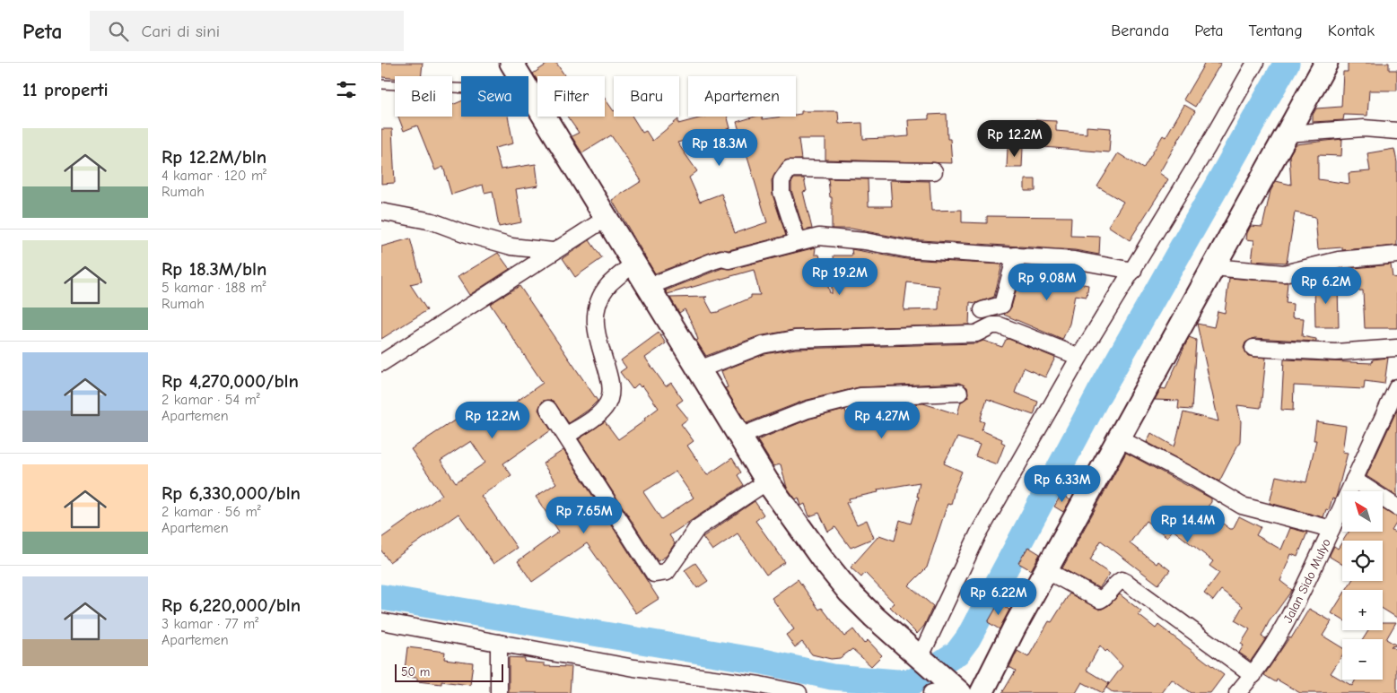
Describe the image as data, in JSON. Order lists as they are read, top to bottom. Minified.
{"streets":{"street":["Jalan Sido Mulyo"]},"scale_bar":"50 m","north":"top left","page":{"header":"Peta","search":"Cari di sini","nav":["Beranda","Peta","Tentang","Kontak"],"heading":"11 properti","chip":["Beli","Sewa","Filter","Baru","Apartemen"],"list":[{"name":"Rp 12.2M/bln","note":"4 kamar · 120 m² · Rumah"},{"name":"Rp 18.3M/bln","note":"5 kamar · 188 m² · Rumah"},{"name":"Rp 4,270,000/bln","note":"2 kamar · 54 m² · Apartemen"},{"name":"Rp 6,330,000/bln","note":"2 kamar · 56 m² · Apartemen"},{"name":"Rp 6,220,000/bln","note":"3 kamar · 77 m² · Apartemen"}],"price":["Rp 12.2M","Rp 18.3M","Rp 19.2M","Rp 9.08M","Rp 6.2M","Rp 12.2M","Rp 4.27M","Rp 6.33M","Rp 7.65M","Rp 14.4M","Rp 6.22M"],"map_buttons":["+","−"],"scale":"50 m"}}
